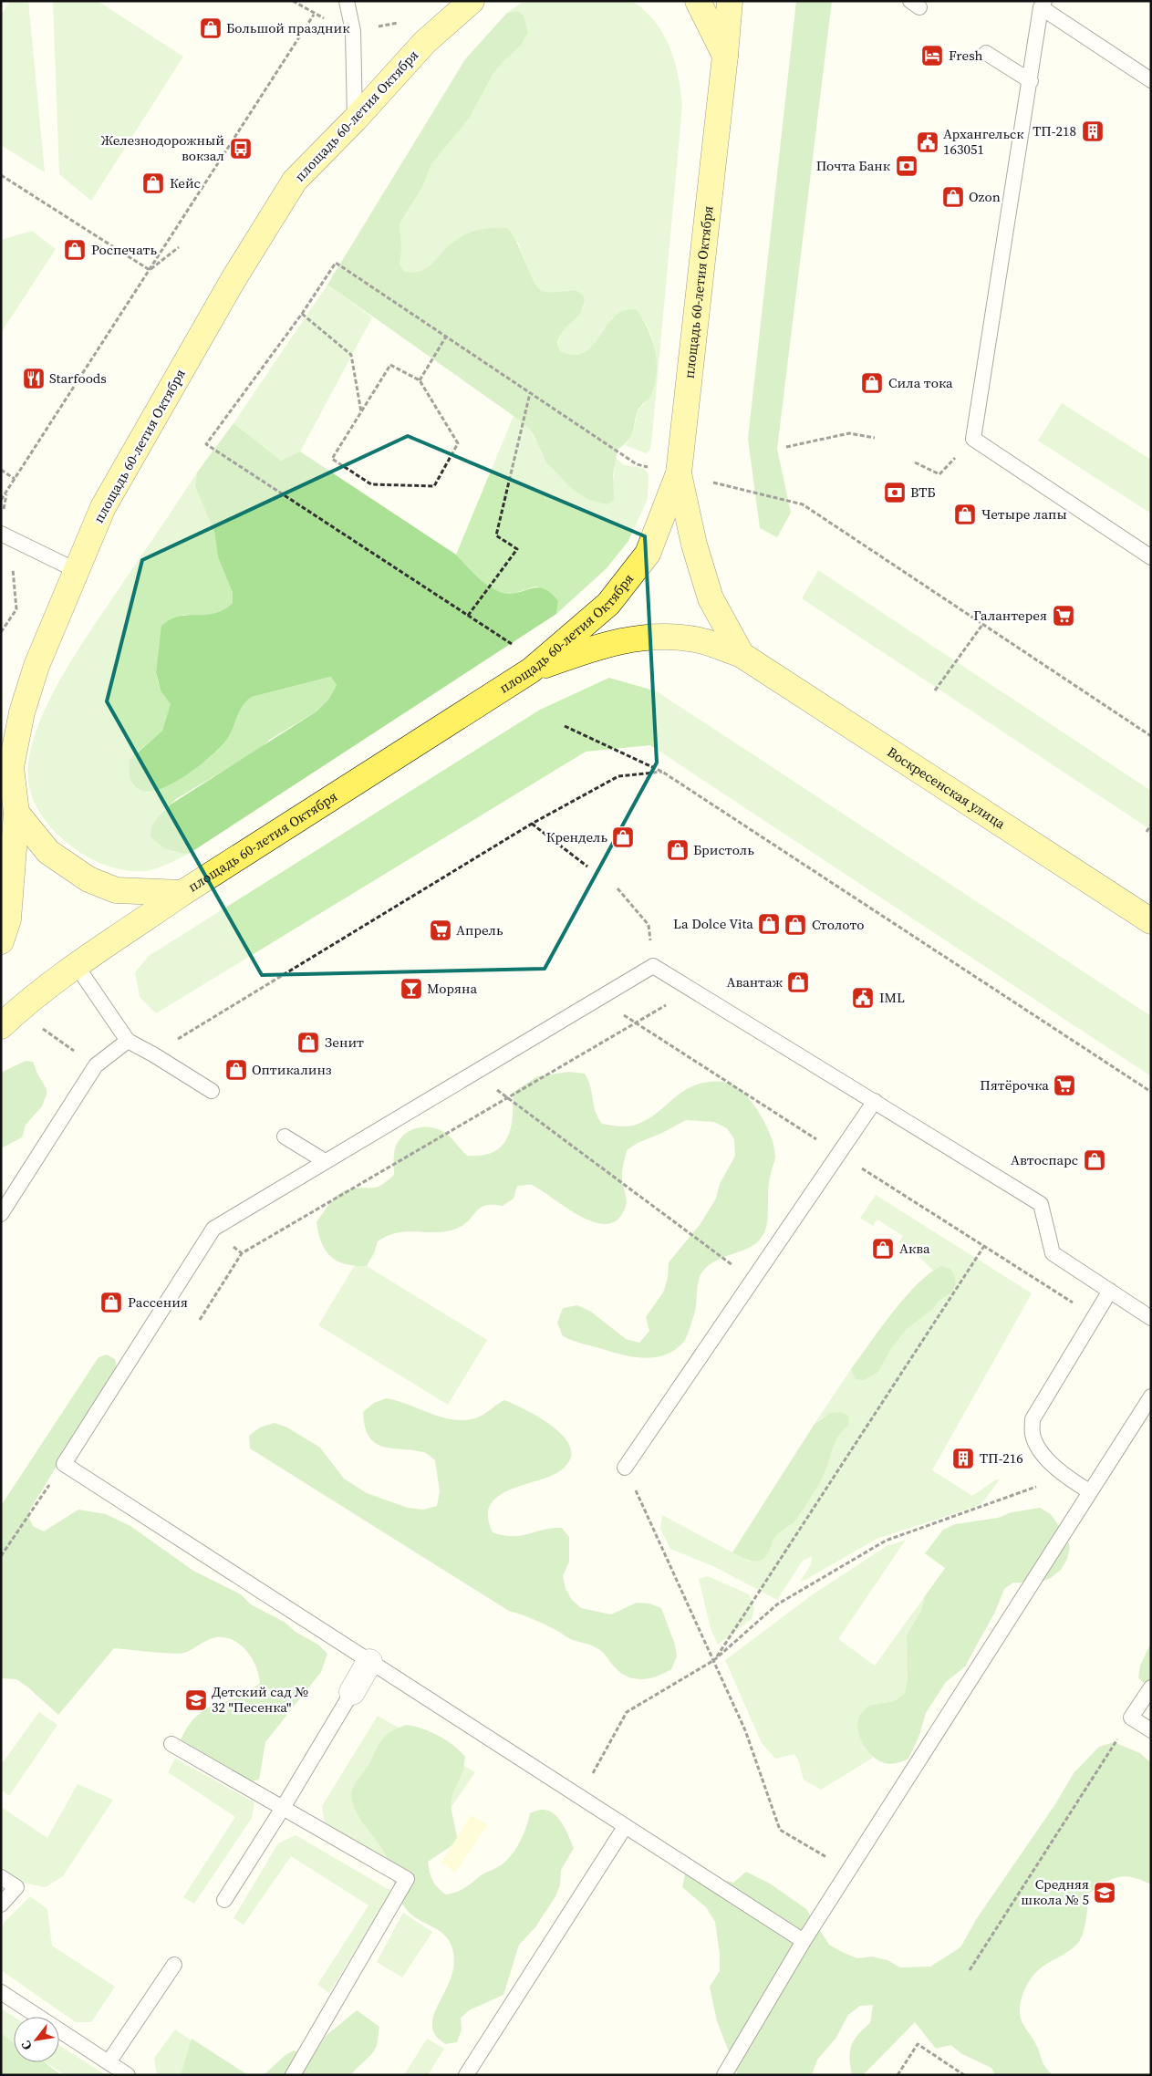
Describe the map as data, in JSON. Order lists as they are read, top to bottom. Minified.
{"streets":{"main road":["площадь 60-летия Октября","Воскресенская улица"]},"crossings":[["площадь 60-летия Октября","Воскресенская улица"]],"places":{"shop":["Большой праздник","Кейс","Ozon","Роспечать","Сила тока","Четыре лапы","Крендель","Бристоль","La Dolce Vita","Столото","Авантаж","Зенит","Оптикалинз","Автоспарс","Аква","Рассения"],"hotel":["Fresh"],"building":["ТП-218","ТП-216"],"public building":["Архангельск 163051","IML"],"bus stop":["Железнодорожный вокзал"],"bank":["Почта Банк","ВТБ"],"restaurant":["Starfoods"],"supermarket":["Галантерея","Апрель","Пятёрочка"],"bar":["Моряна"],"school or university":["Детский сад № 32 \"Песенка\"","Средняя школа № 5"]},"north":"bottom left"}
